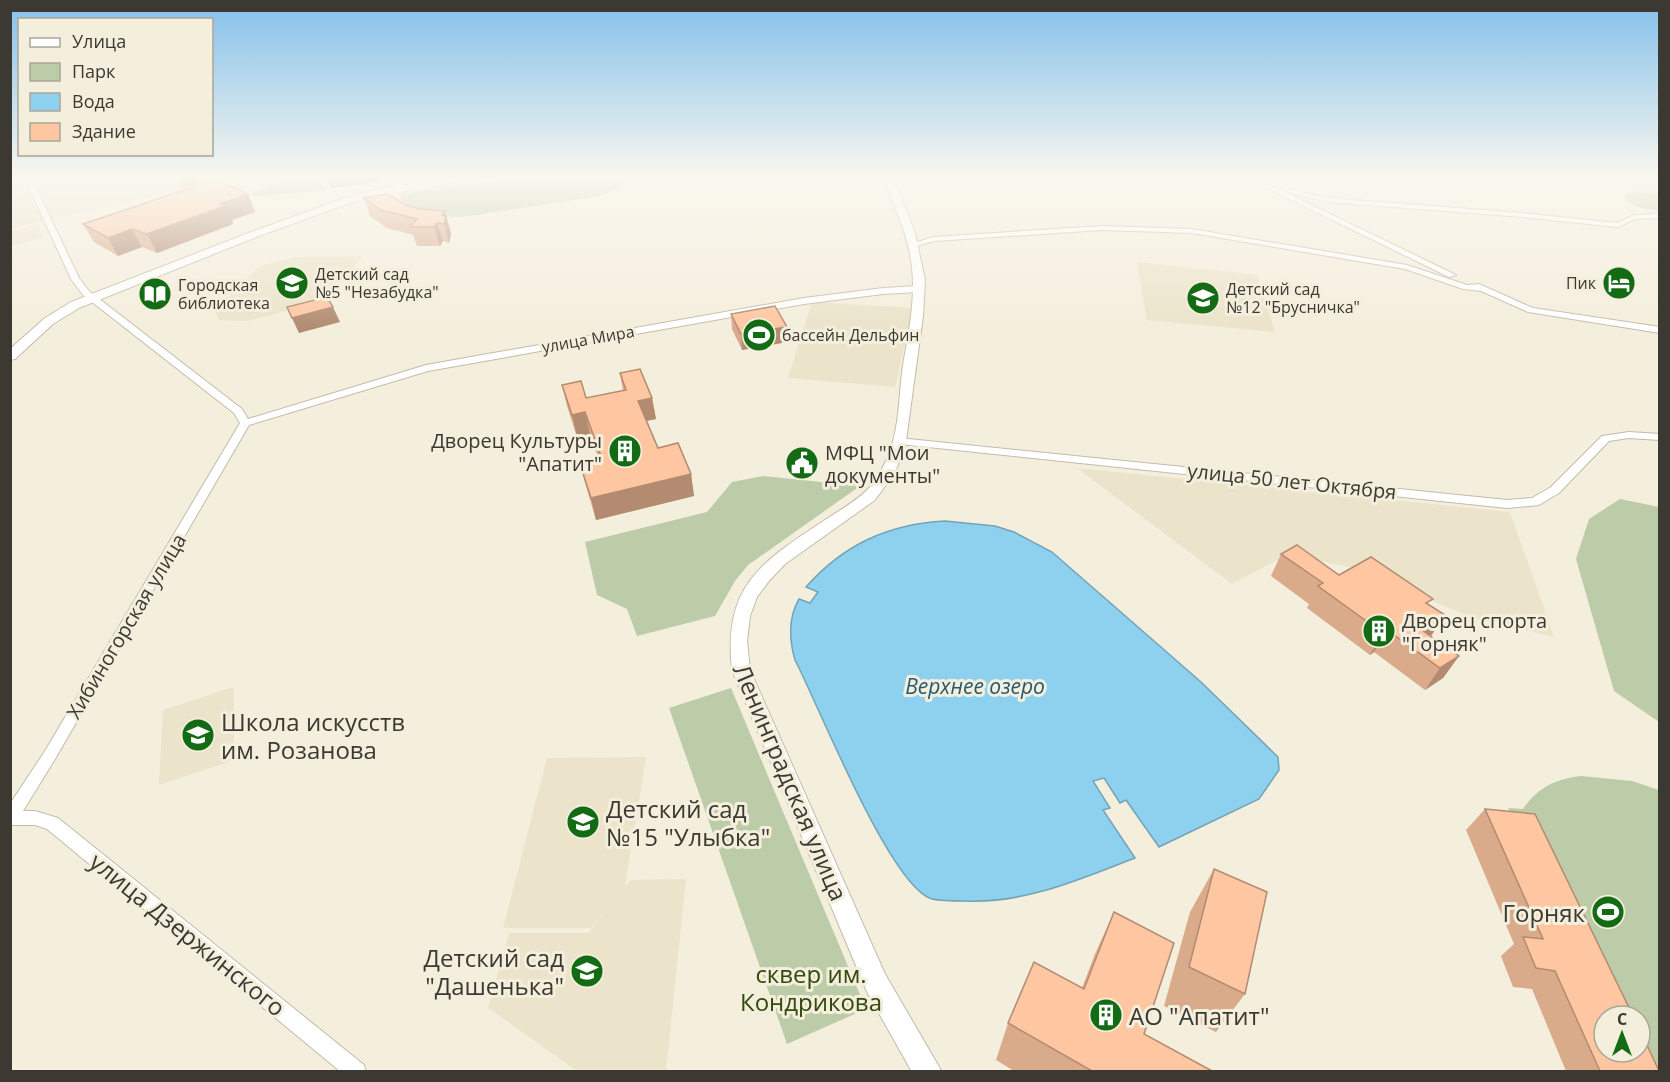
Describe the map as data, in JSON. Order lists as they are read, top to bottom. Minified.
{"streets":{"street":["улица Мира","улица 50 лет Октября","Хибиногорская улица","Ленинградская улица","улица Дзержинского"]},"crossings":[["улица Мира","Хибиногорская улица"],["улица Мира","Ленинградская улица"],["улица 50 лет Октября","Ленинградская улица"],["Хибиногорская улица","улица Дзержинского"]],"water":["Верхнее озеро"],"parks":["сквер им. Кондрикова"],"places":{"school or university":["Детский сад №5 \"Незабудка\"","Детский сад №12 \"Брусничка\"","Школа искусств им. Розанова","Детский сад №15 \"Улыбка\"","Детский сад \"Дашенька\""],"hotel":["Пик"],"library":["Городская библиотека"],"sports":["бассейн Дельфин","Горняк"],"building":["Дворец Культуры \"Апатит\"","Дворец спорта \"Горняк\"","АО \"Апатит\""],"public building":["МФЦ \"Мои документы\""]},"legend":["Улица","Парк","Вода","Здание"],"north":"top"}
